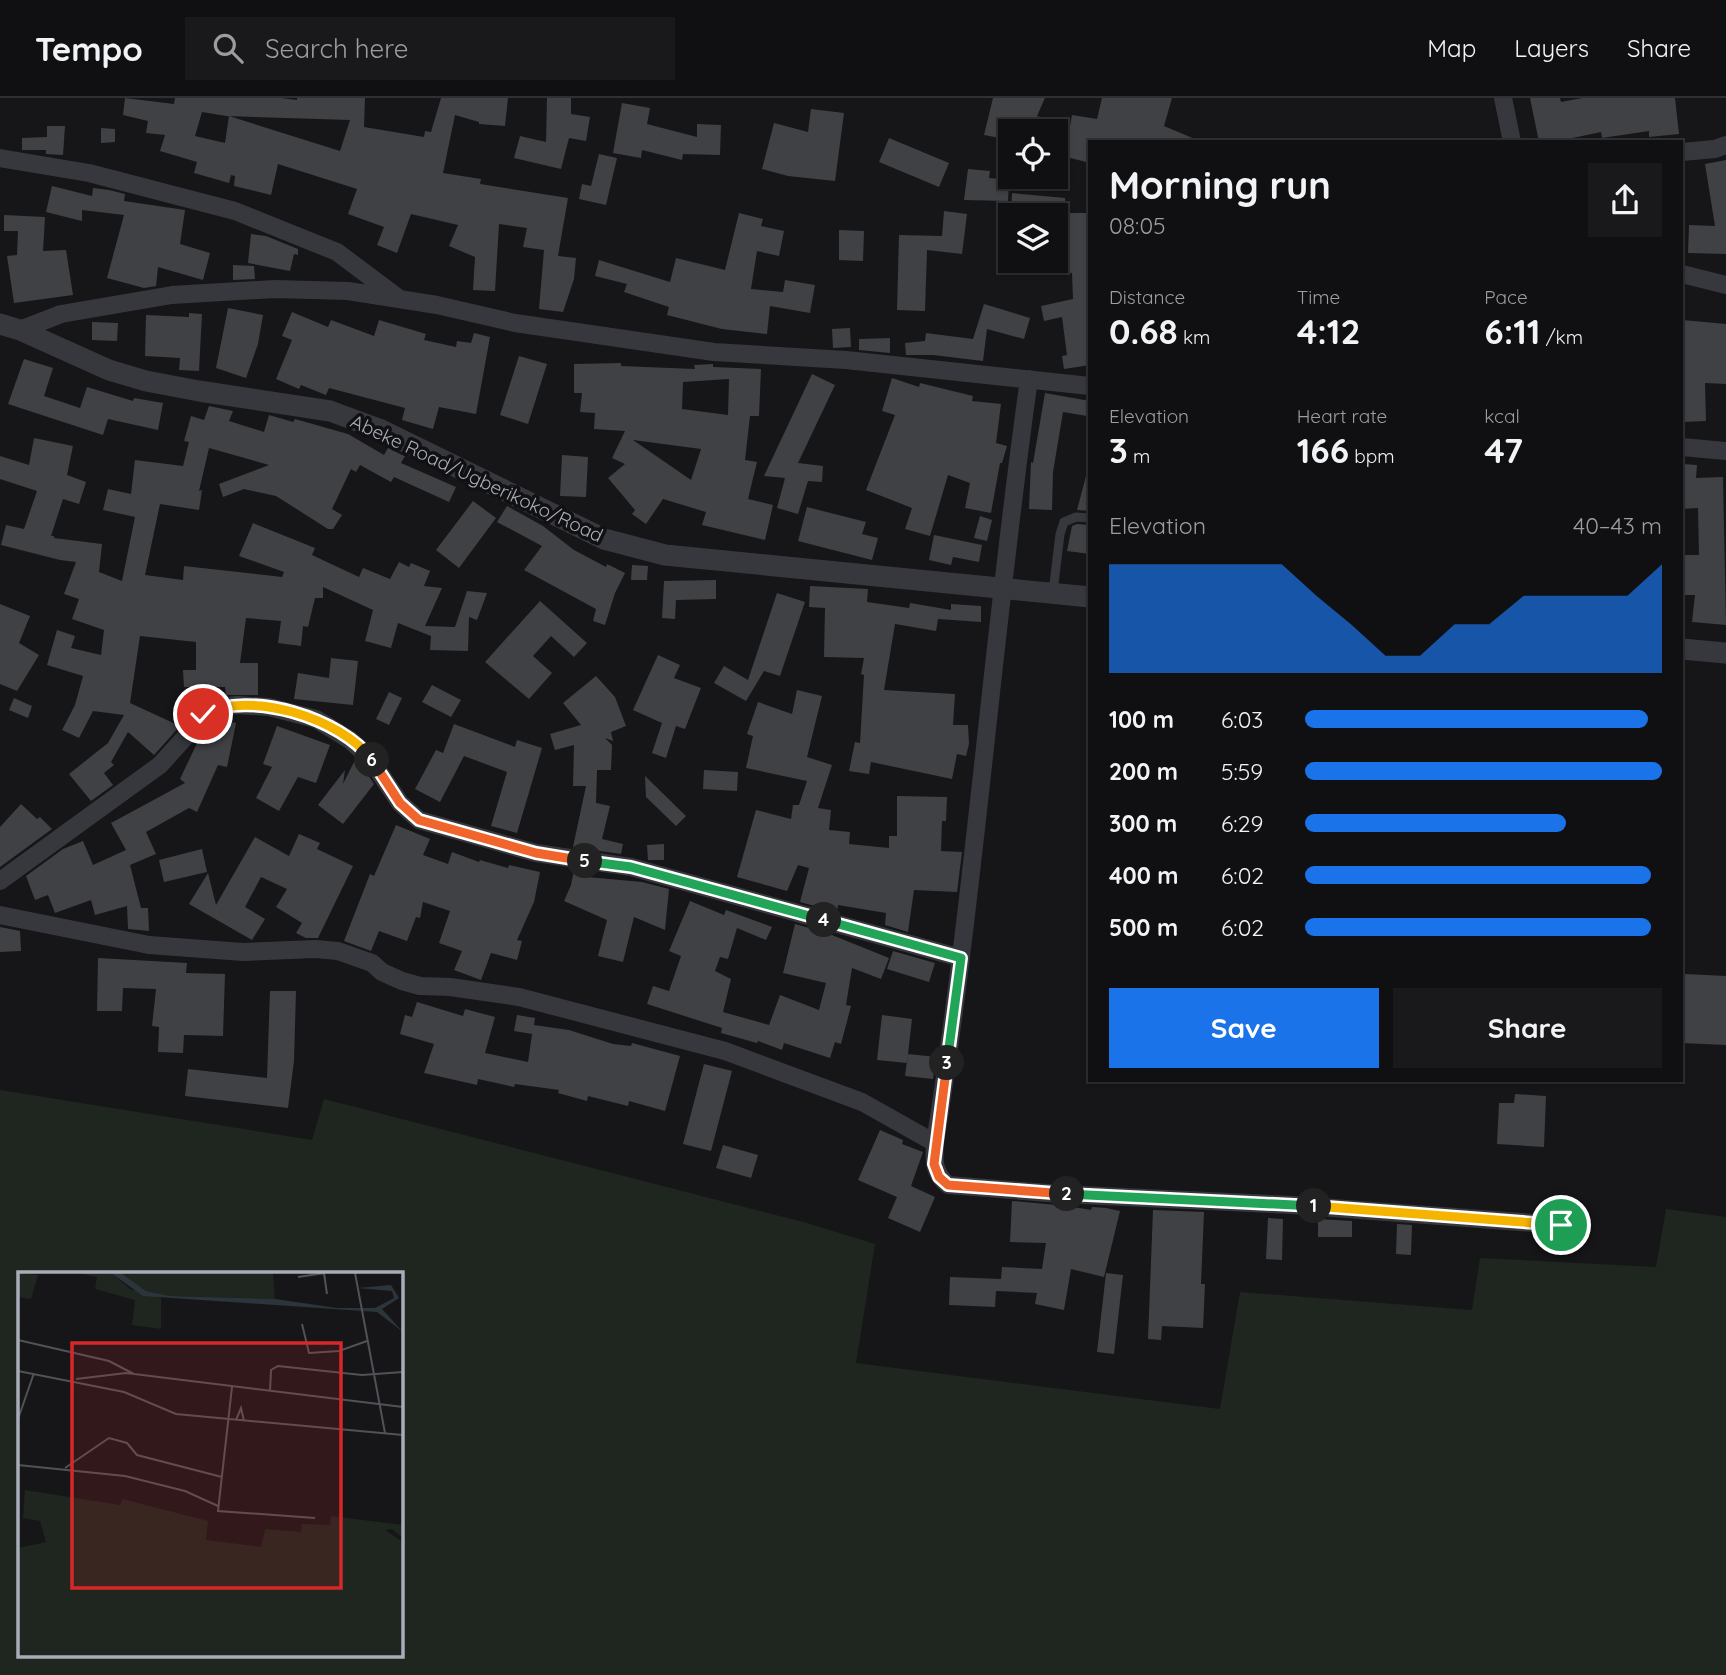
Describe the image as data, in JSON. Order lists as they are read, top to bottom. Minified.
{"streets":{"street":["Abeke Road/Ugberikoko/Road"]},"page":{"header":"Tempo","search":"Search here","nav":["Map","Layers","Share"],"heading":["Morning run","08:05"],"stats":[["Distance","0.68 km"],["Time","4:12"],["Pace","6:11 /km"],["Elevation","3 m"],["Heart rate","166 bpm"],["kcal","47"]],"chart":["Elevation","40–43 m"],"list":[{"name":"100 m","note":"6:03"},{"name":"200 m","note":"5:59"},{"name":"300 m","note":"6:29"},{"name":"400 m","note":"6:02"},{"name":"500 m","note":"6:02"}],"pins":["6","5","4","3","2","1"],"buttons":["Save","Share"]}}
